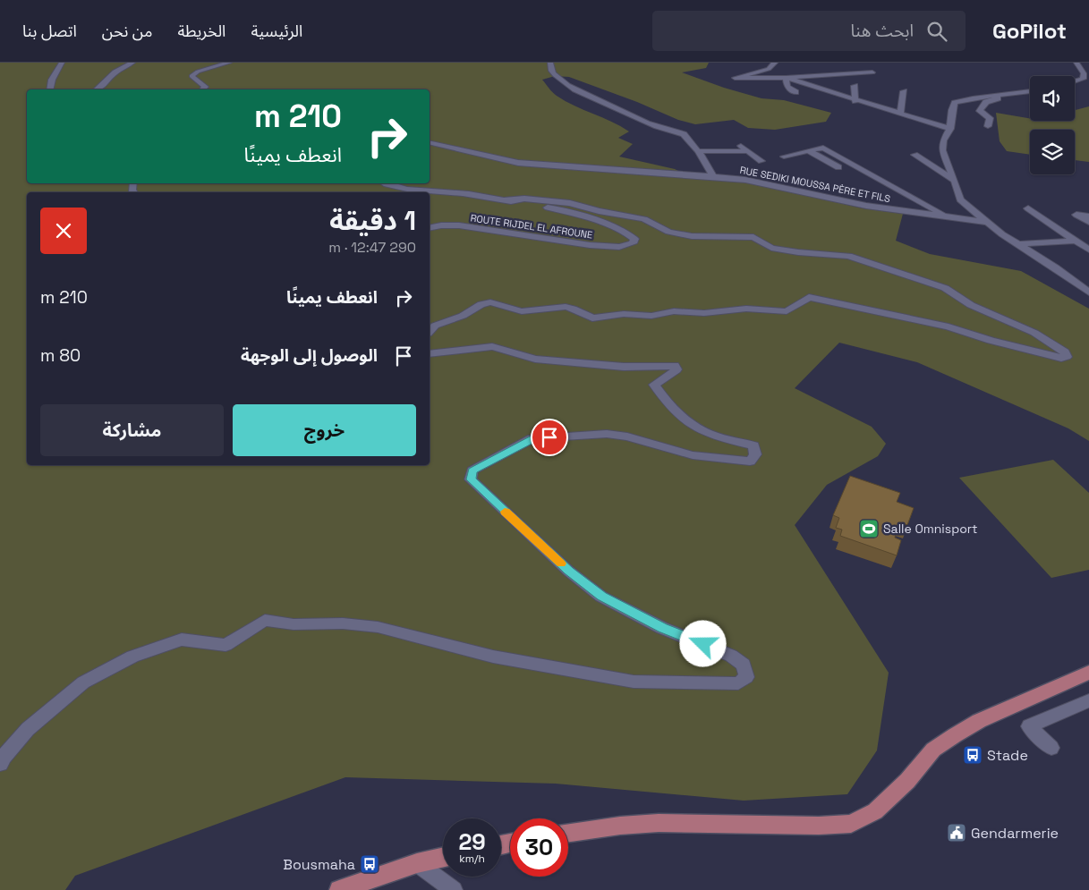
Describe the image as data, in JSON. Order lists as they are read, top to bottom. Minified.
{"streets":{"street":["RUE SEDIKI MOUSSA PÈRE ET FILS","ROUTE RIJDEL EL AFROUNE"]},"places":{"sports":["Salle Omnisport"],"bus stop":["Stade","Bousmaha"],"public building":["Gendarmerie"]},"page":{"header":"GoPilot","search":"ابحث هنا","nav":["الرئيسية","الخريطة","من نحن","اتصل بنا"],"turn":["210 m","انعطف يمينًا"],"heading":["1 دقيقة","290 m · 12:47"],"list":[{"name":"انعطف يمينًا","value":"210 m"},{"name":"الوصول إلى الوجهة","value":"80 m"}],"buttons":["خروج","مشاركة"],"speed":"29 km/h","limit":"30"}}
